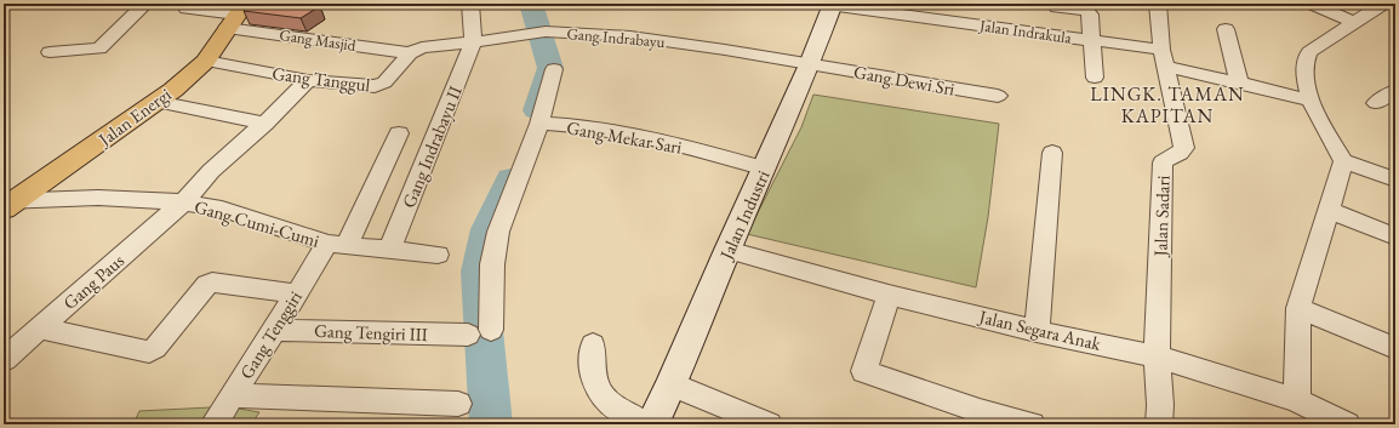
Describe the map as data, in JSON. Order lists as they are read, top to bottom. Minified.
{"streets":{"highway":["Jalan Energi"],"street":["Jalan Indrakula","Gang Indrabayu","Gang Masjid","Gang Tanggul","Gang Dewi Sri","Gang Mekar Sari","Gang Indrabayu II","Jalan Industri","Jalan Sadari","Gang Cumi-Cumi","Gang Paus","Jalan Segara Anak","Gang Tengiri III","Gang Tenggiri"]},"crossings":[["Jalan Indrakula","Jalan Industri"],["Jalan Indrakula","Jalan Sadari"],["Gang Indrabayu","Gang Masjid"],["Gang Indrabayu","Gang Tanggul"],["Gang Indrabayu","Gang Dewi Sri"],["Gang Indrabayu","Gang Indrabayu II"],["Gang Indrabayu","Jalan Industri"],["Gang Masjid","Gang Tanggul"],["Gang Masjid","Jalan Energi"],["Gang Tanggul","Jalan Energi"],["Gang Tanggul","Gang Paus"],["Gang Dewi Sri","Jalan Industri"],["Jalan Energi","Gang Cumi-Cumi"],["Gang Mekar Sari","Jalan Industri"],["Gang Mekar Sari","Gang Tengiri III"],["Gang Indrabayu II","Gang Cumi-Cumi"],["Jalan Industri","Jalan Segara Anak"],["Jalan Sadari","Jalan Segara Anak"],["Gang Cumi-Cumi","Gang Paus"],["Gang Cumi-Cumi","Gang Tenggiri"],["Gang Tengiri III","Gang Tenggiri"]],"districts":["LINGK. TAMAN KAPITAN"]}
